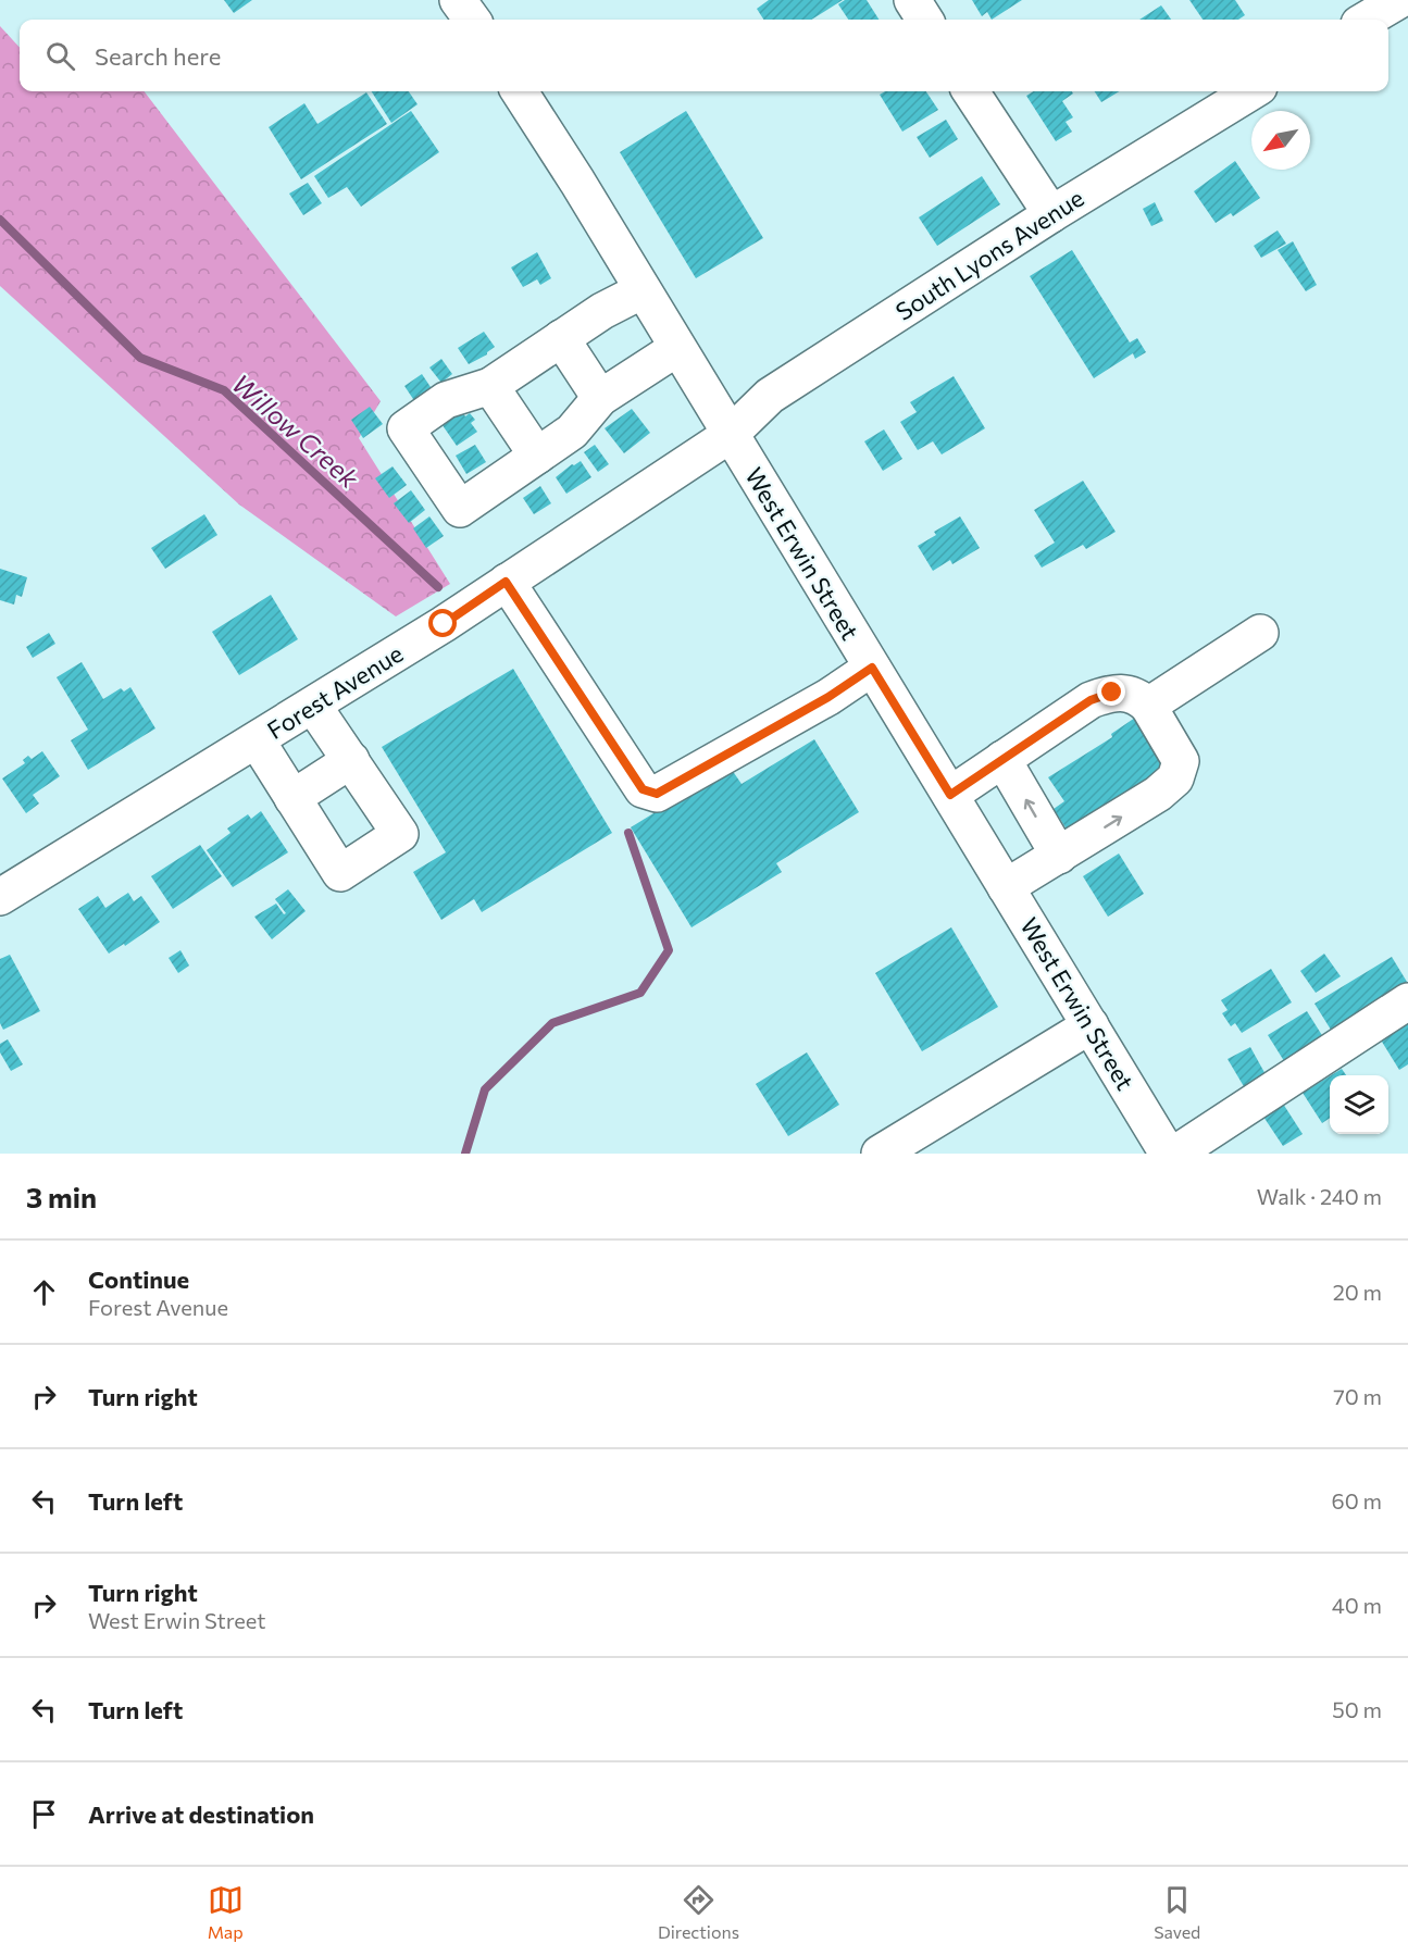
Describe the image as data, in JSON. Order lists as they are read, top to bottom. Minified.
{"streets":{"street":["South Lyons Avenue","West Erwin Street","Forest Avenue"]},"crossings":[["South Lyons Avenue","West Erwin Street"],["South Lyons Avenue","Forest Avenue"],["West Erwin Street","Forest Avenue"]],"water":["Willow Creek"],"north":"bottom left","page":{"search":"Search here","heading":["3 min","Walk · 240 m"],"list":[["Continue","Forest Avenue","20 m"],["Turn right","70 m"],["Turn left","60 m"],["Turn right","West Erwin Street","40 m"],["Turn left","50 m"],"Arrive at destination"],"nav":["Map","Directions","Saved"]}}
